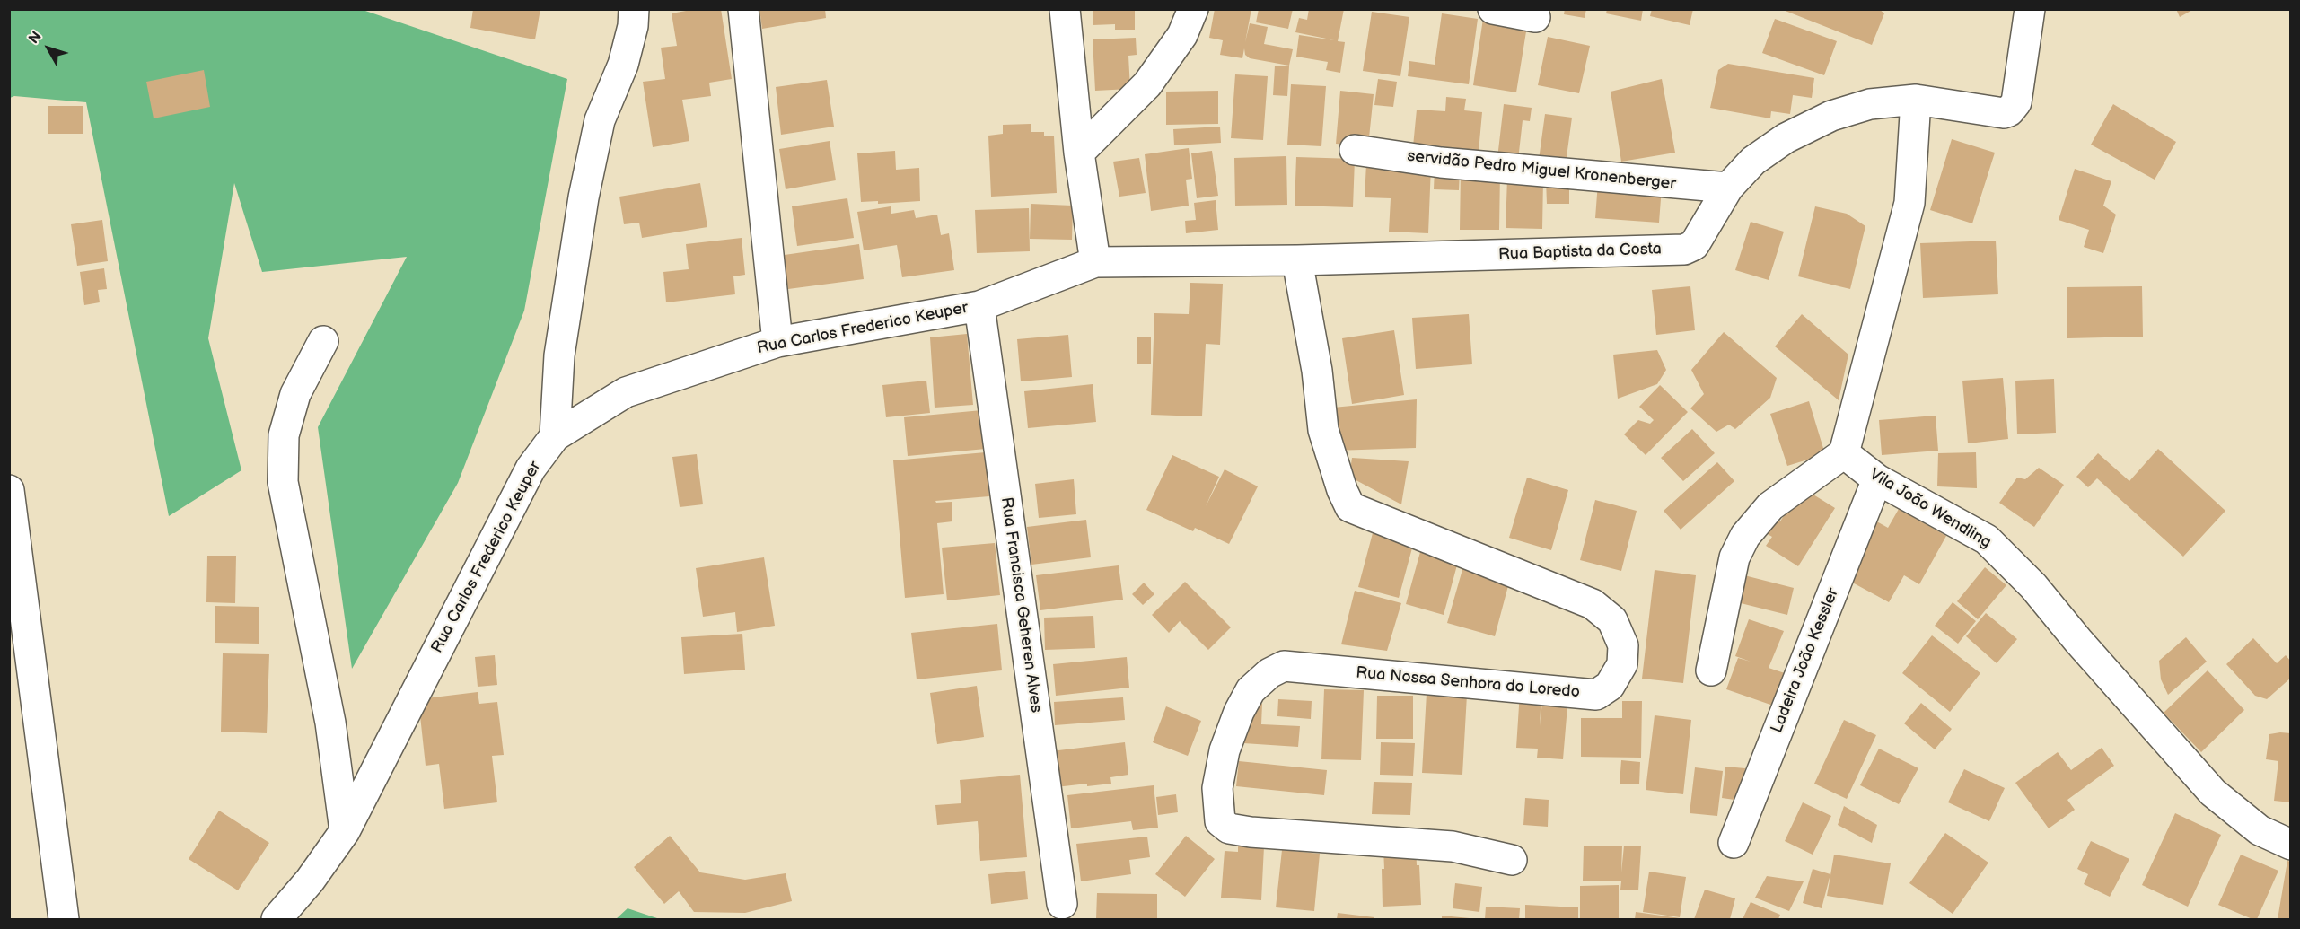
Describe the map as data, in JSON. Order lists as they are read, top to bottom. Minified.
{"streets":{"street":["servidão Pedro Miguel Kronenberger","Rua Baptista da Costa","Rua Carlos Frederico Keuper","Vila João Wendling","Rua Francisca Geheren Alves","Ladeira João Kessler","Rua Nossa Senhora do Loredo"]},"crossings":[["servidão Pedro Miguel Kronenberger","Rua Baptista da Costa"],["Rua Baptista da Costa","Rua Carlos Frederico Keuper"],["Rua Baptista da Costa","Rua Nossa Senhora do Loredo"],["Rua Carlos Frederico Keuper","Rua Francisca Geheren Alves"],["Vila João Wendling","Ladeira João Kessler"]],"north":"top left"}
